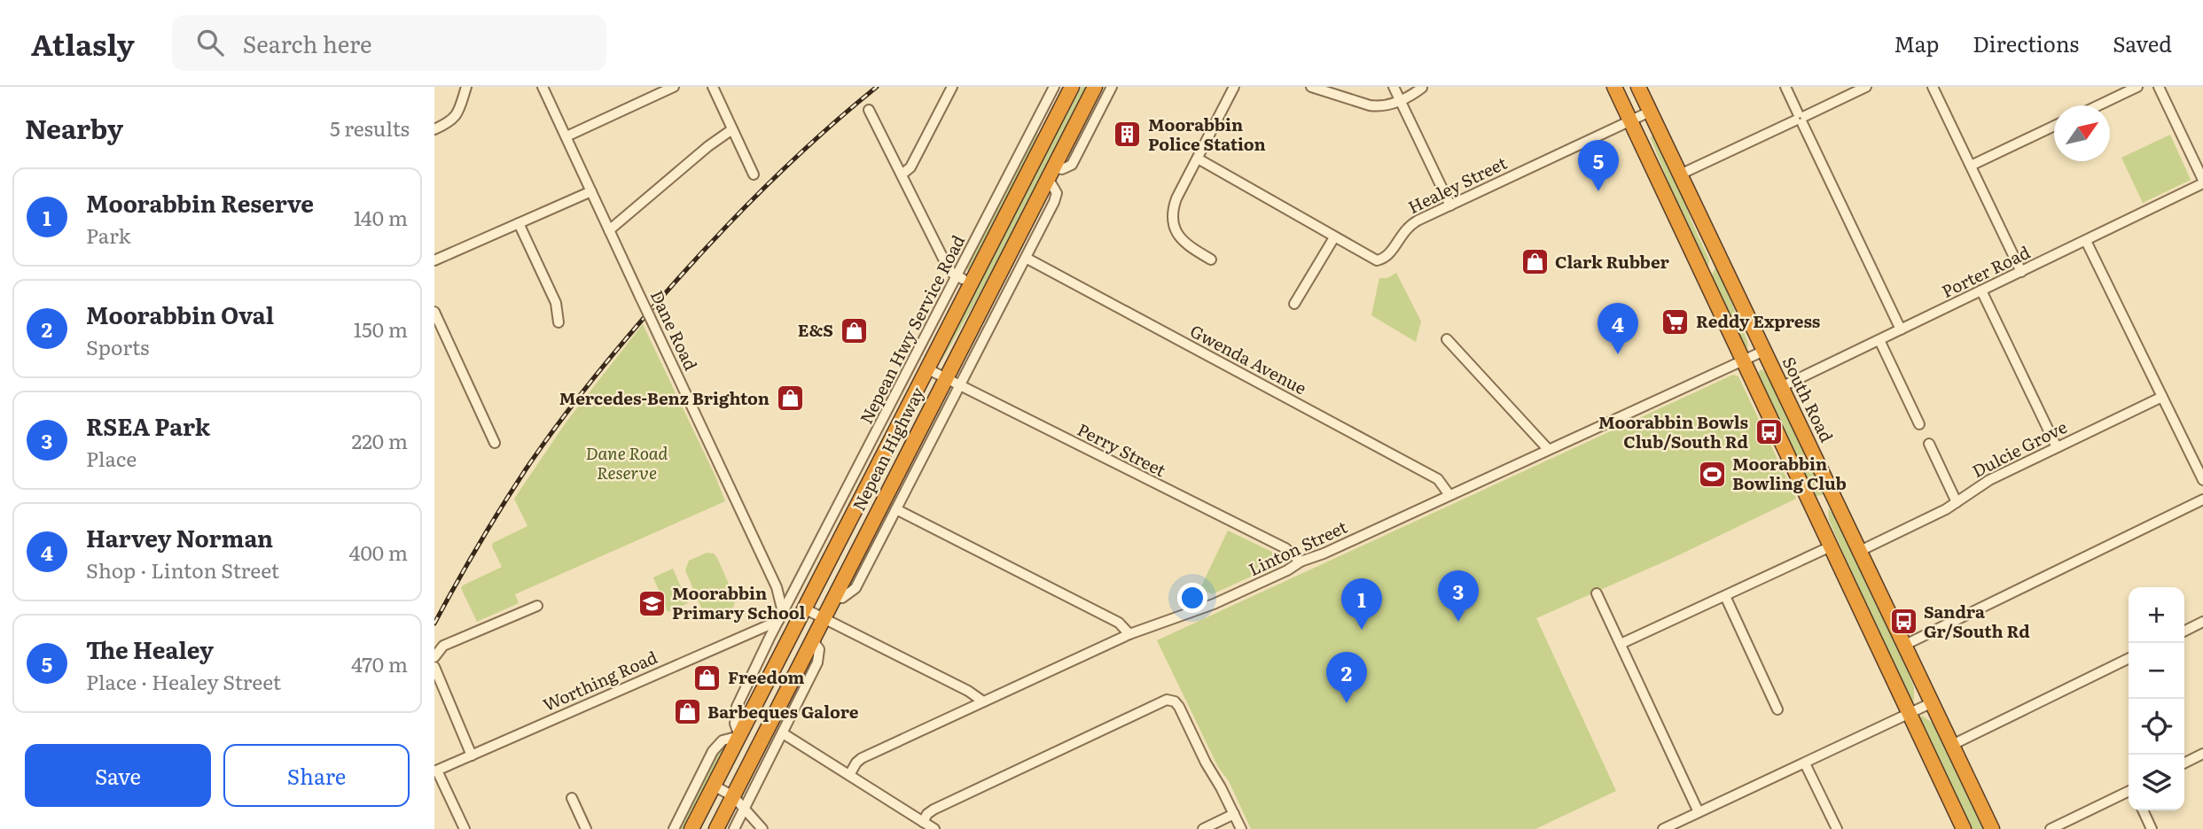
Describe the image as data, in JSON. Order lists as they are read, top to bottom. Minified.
{"streets":{"highway":["South Road","Nepean Highway"],"street":["Healey Street","Porter Road","Nepean Hwy Service Road","Dane Road","Gwenda Avenue","Dulcie Grove","Perry Street","Linton Street","Worthing Road"]},"crossings":[["Healey Street","South Road"],["Porter Road","South Road"],["Nepean Hwy Service Road","Dane Road"],["Nepean Hwy Service Road","Nepean Highway"],["Nepean Hwy Service Road","Worthing Road"],["Dane Road","Worthing Road"],["Gwenda Avenue","Linton Street"],["South Road","Dulcie Grove"],["South Road","Linton Street"],["Nepean Highway","Perry Street"],["Perry Street","Linton Street"]],"parks":["Dane Road Reserve"],"places":{"building":["Moorabbin Police Station"],"shop":["Clark Rubber","E&S","Mercedes-Benz Brighton","Freedom","Barbeques Galore"],"supermarket":["Reddy Express"],"bus stop":["Moorabbin Bowls Club/South Rd","Sandra Gr/South Rd"],"sports":["Moorabbin Bowling Club"],"school or university":["Moorabbin Primary School"]},"north":"top right","page":{"header":"Atlasly","search":"Search here","nav":["Map","Directions","Saved"],"heading":["Nearby","5 results"],"pins":["5","4","3","1","2"],"list":[{"mark":"1","name":"Moorabbin Reserve","note":"Park","value":"140 m"},{"mark":"2","name":"Moorabbin Oval","note":"Sports","value":"150 m"},{"mark":"3","name":"RSEA Park","note":"Place","value":"220 m"},{"mark":"4","name":"Harvey Norman","note":"Shop · Linton Street","value":"400 m"},{"mark":"5","name":"The Healey","note":"Place · Healey Street","value":"470 m"}],"map_buttons":["+","−"],"buttons":["Save","Share"]}}
